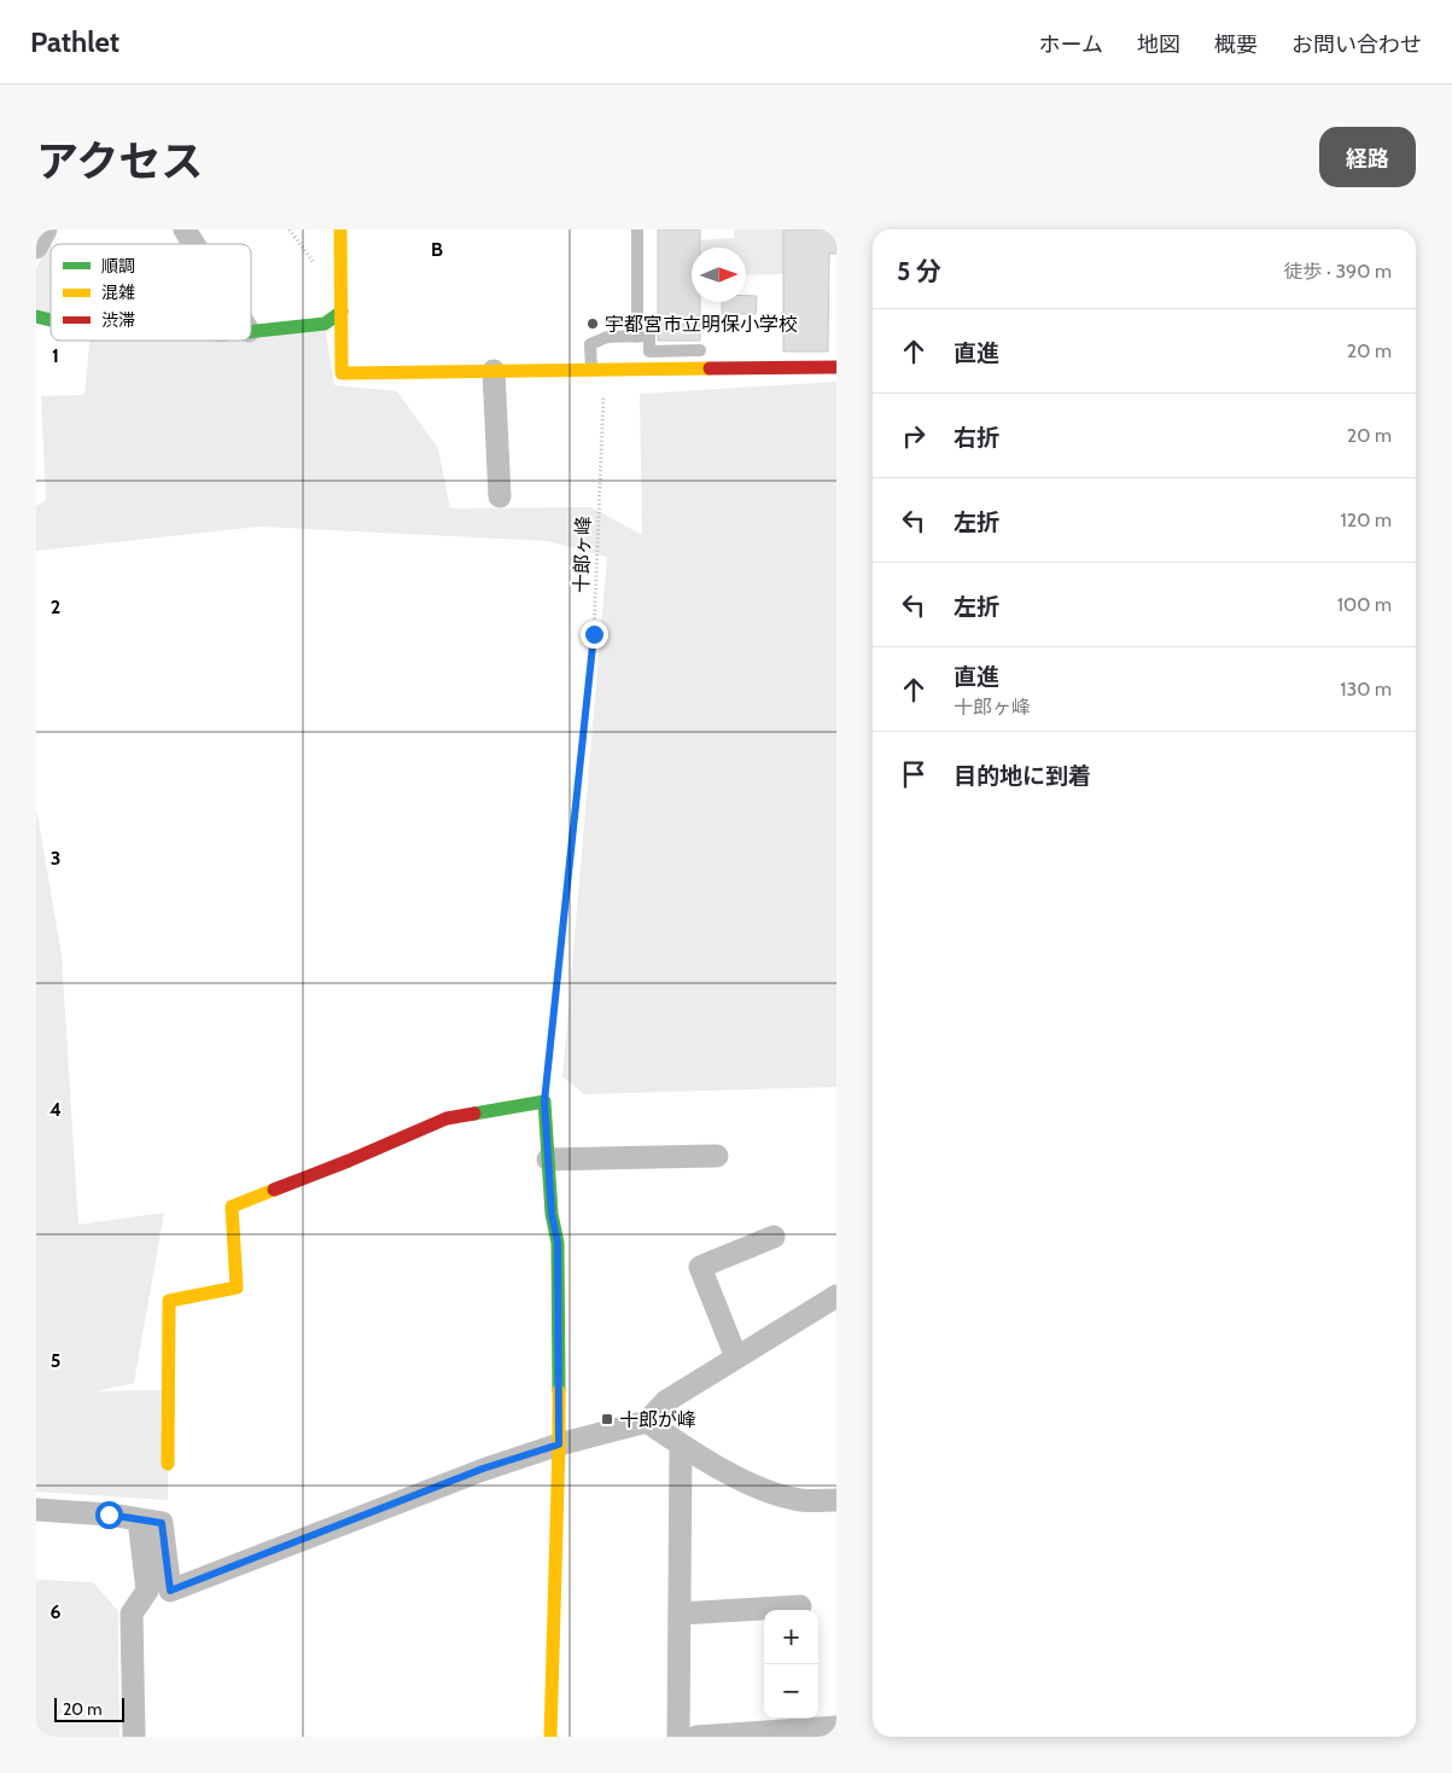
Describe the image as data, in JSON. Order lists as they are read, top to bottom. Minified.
{"streets":{"path":["十郎ヶ峰"]},"places":{"other":["宇都宮市立明保小学校"],"transit":["十郎が峰"]},"legend":["順調","混雑","渋滞"],"scale_bar":"20 m","north":"right","page":{"header":"Pathlet","nav":["ホーム","地図","概要","お問い合わせ"],"title":"アクセス","buttons":"経路","heading":["5 分","徒歩 · 390 m"],"list":[["直進","20 m"],["右折","20 m"],["左折","120 m"],["左折","100 m"],["直進","十郎ヶ峰","130 m"],"目的地に到着"],"map_buttons":["+","−"],"scale":"20 m"},"grid":{"columns":["B"],"rows":["1","2","3","4","5","6"]}}
